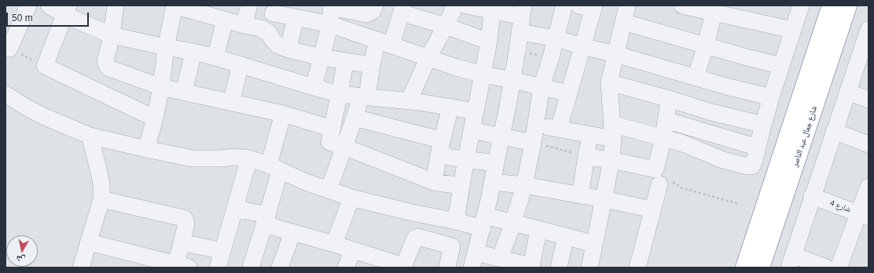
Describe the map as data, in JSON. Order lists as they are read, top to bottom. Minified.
{"streets":{"main road":["شارع جمال عبد الناصر"],"street":["شارع 4"]},"scale_bar":"50 m","north":"bottom"}
